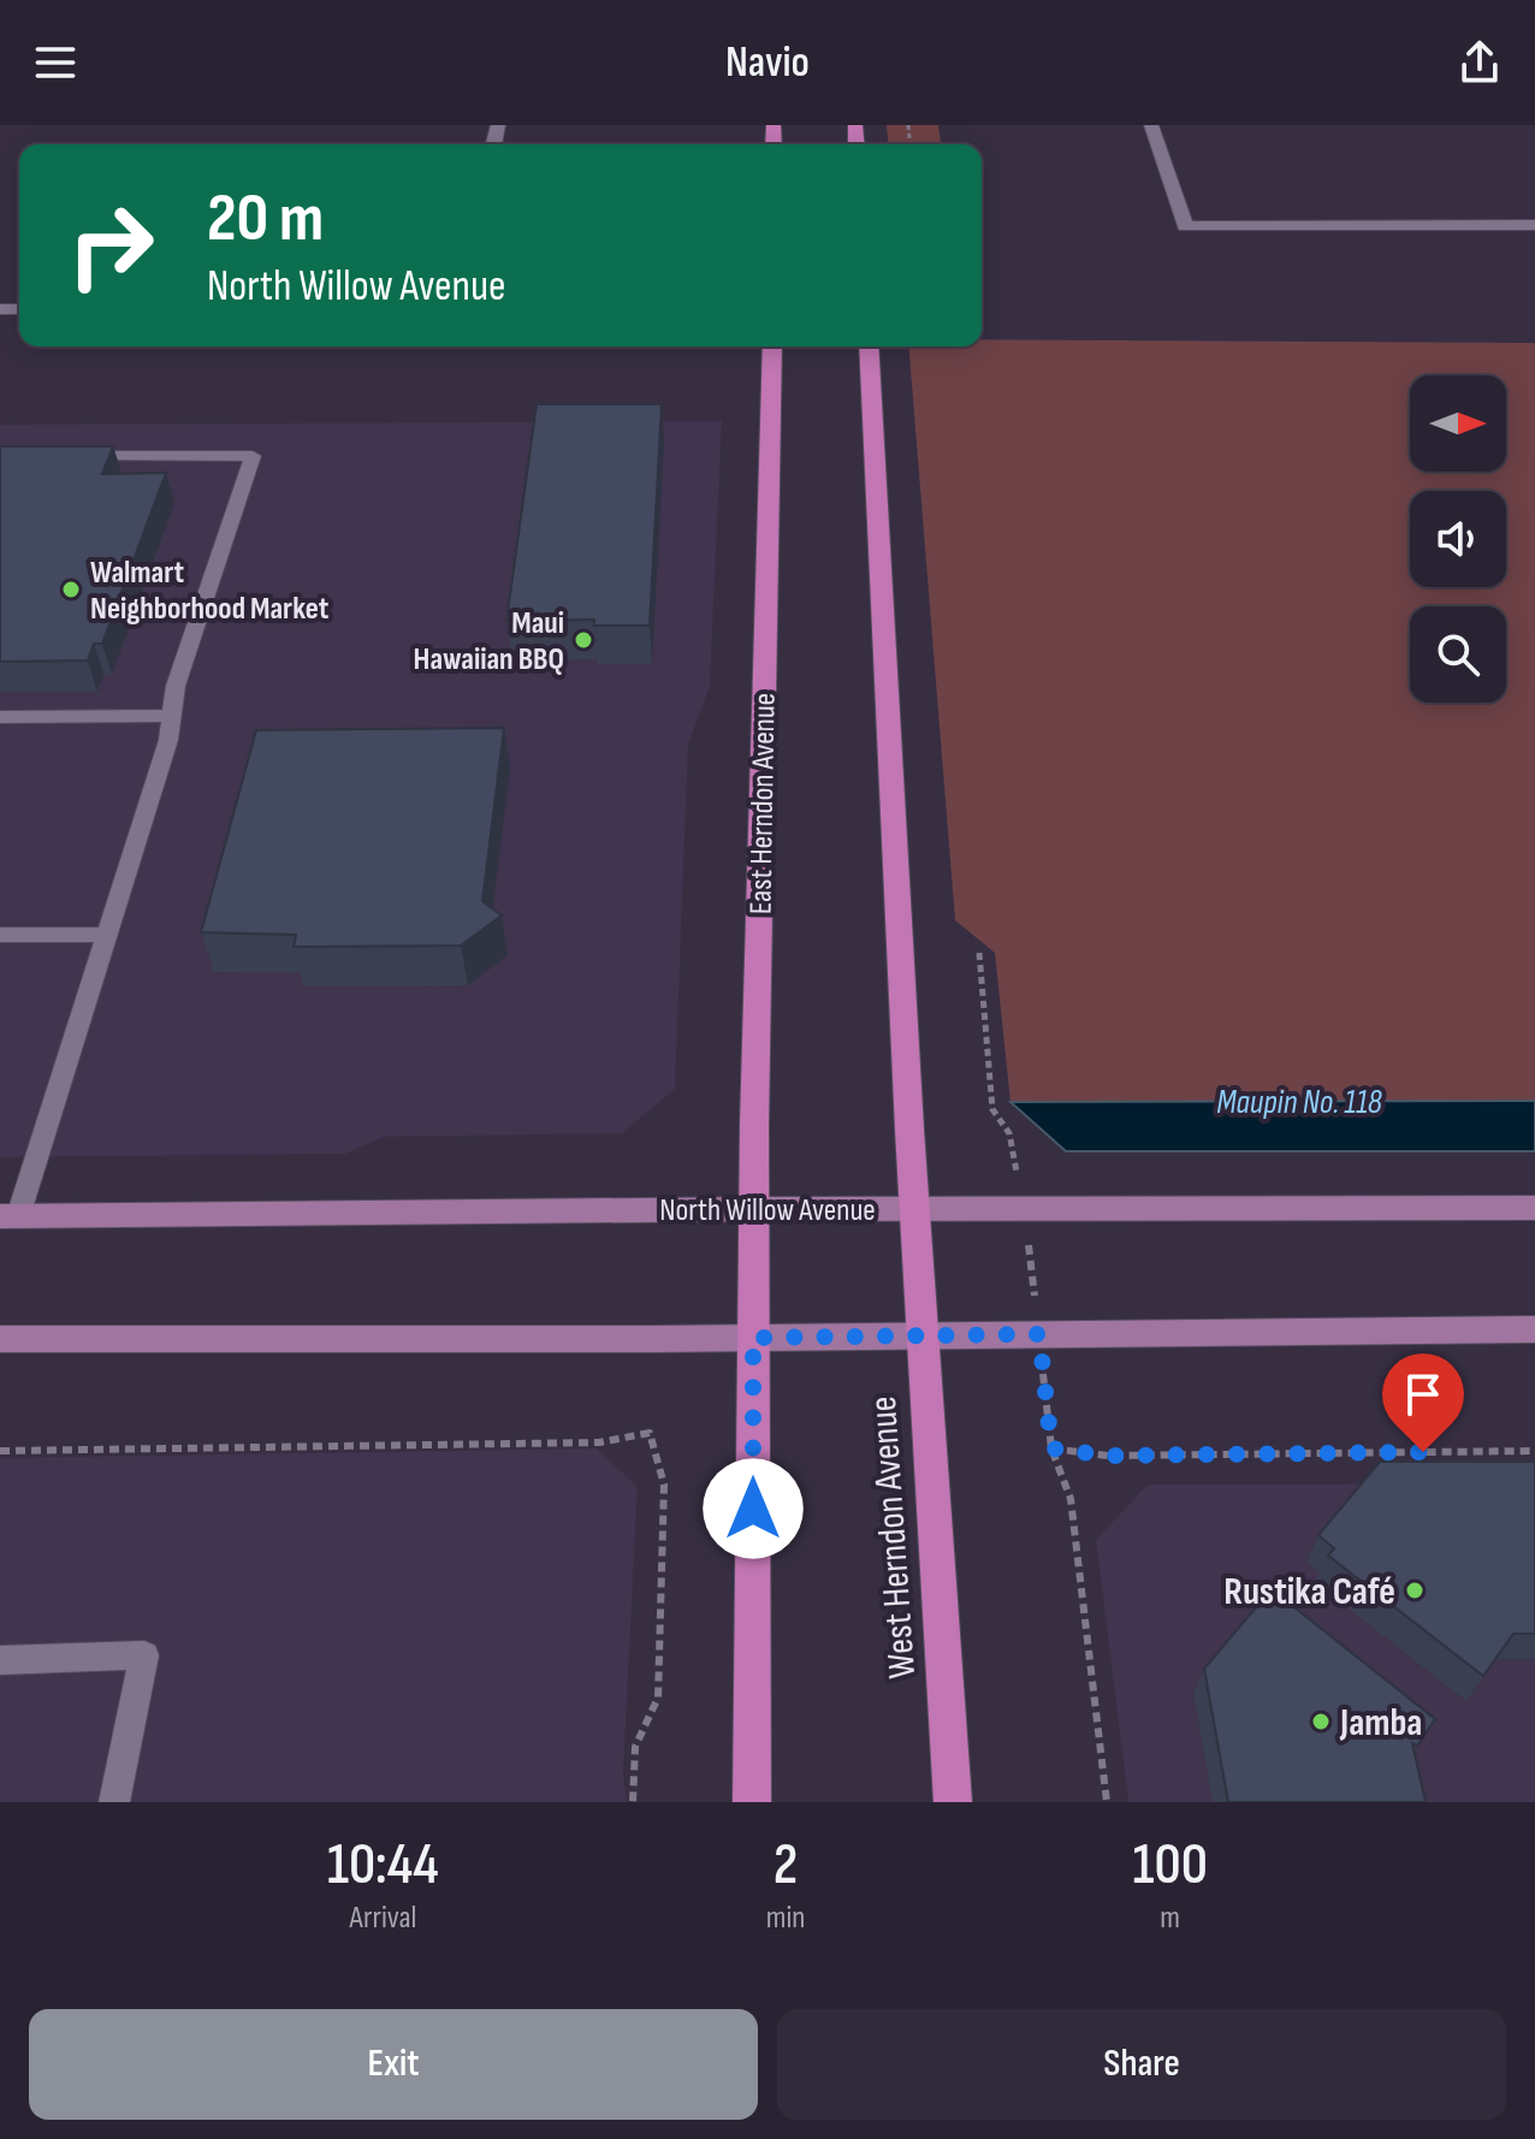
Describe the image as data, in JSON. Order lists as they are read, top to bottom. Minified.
{"streets":{"main road":["East Herndon Avenue","North Willow Avenue","West Herndon Avenue"]},"crossings":[["East Herndon Avenue","North Willow Avenue"],["North Willow Avenue","West Herndon Avenue"]],"water":["Maupin No. 118"],"places":["Walmart Neighborhood Market","Maui Hawaiian BBQ","Rustika Café","Jamba"],"north":"right","page":{"header":"Navio","turn":["20 m","North Willow Avenue"],"eta":["10:44","Arrival","2","min","100","m"],"buttons":["Exit","Share"]}}
